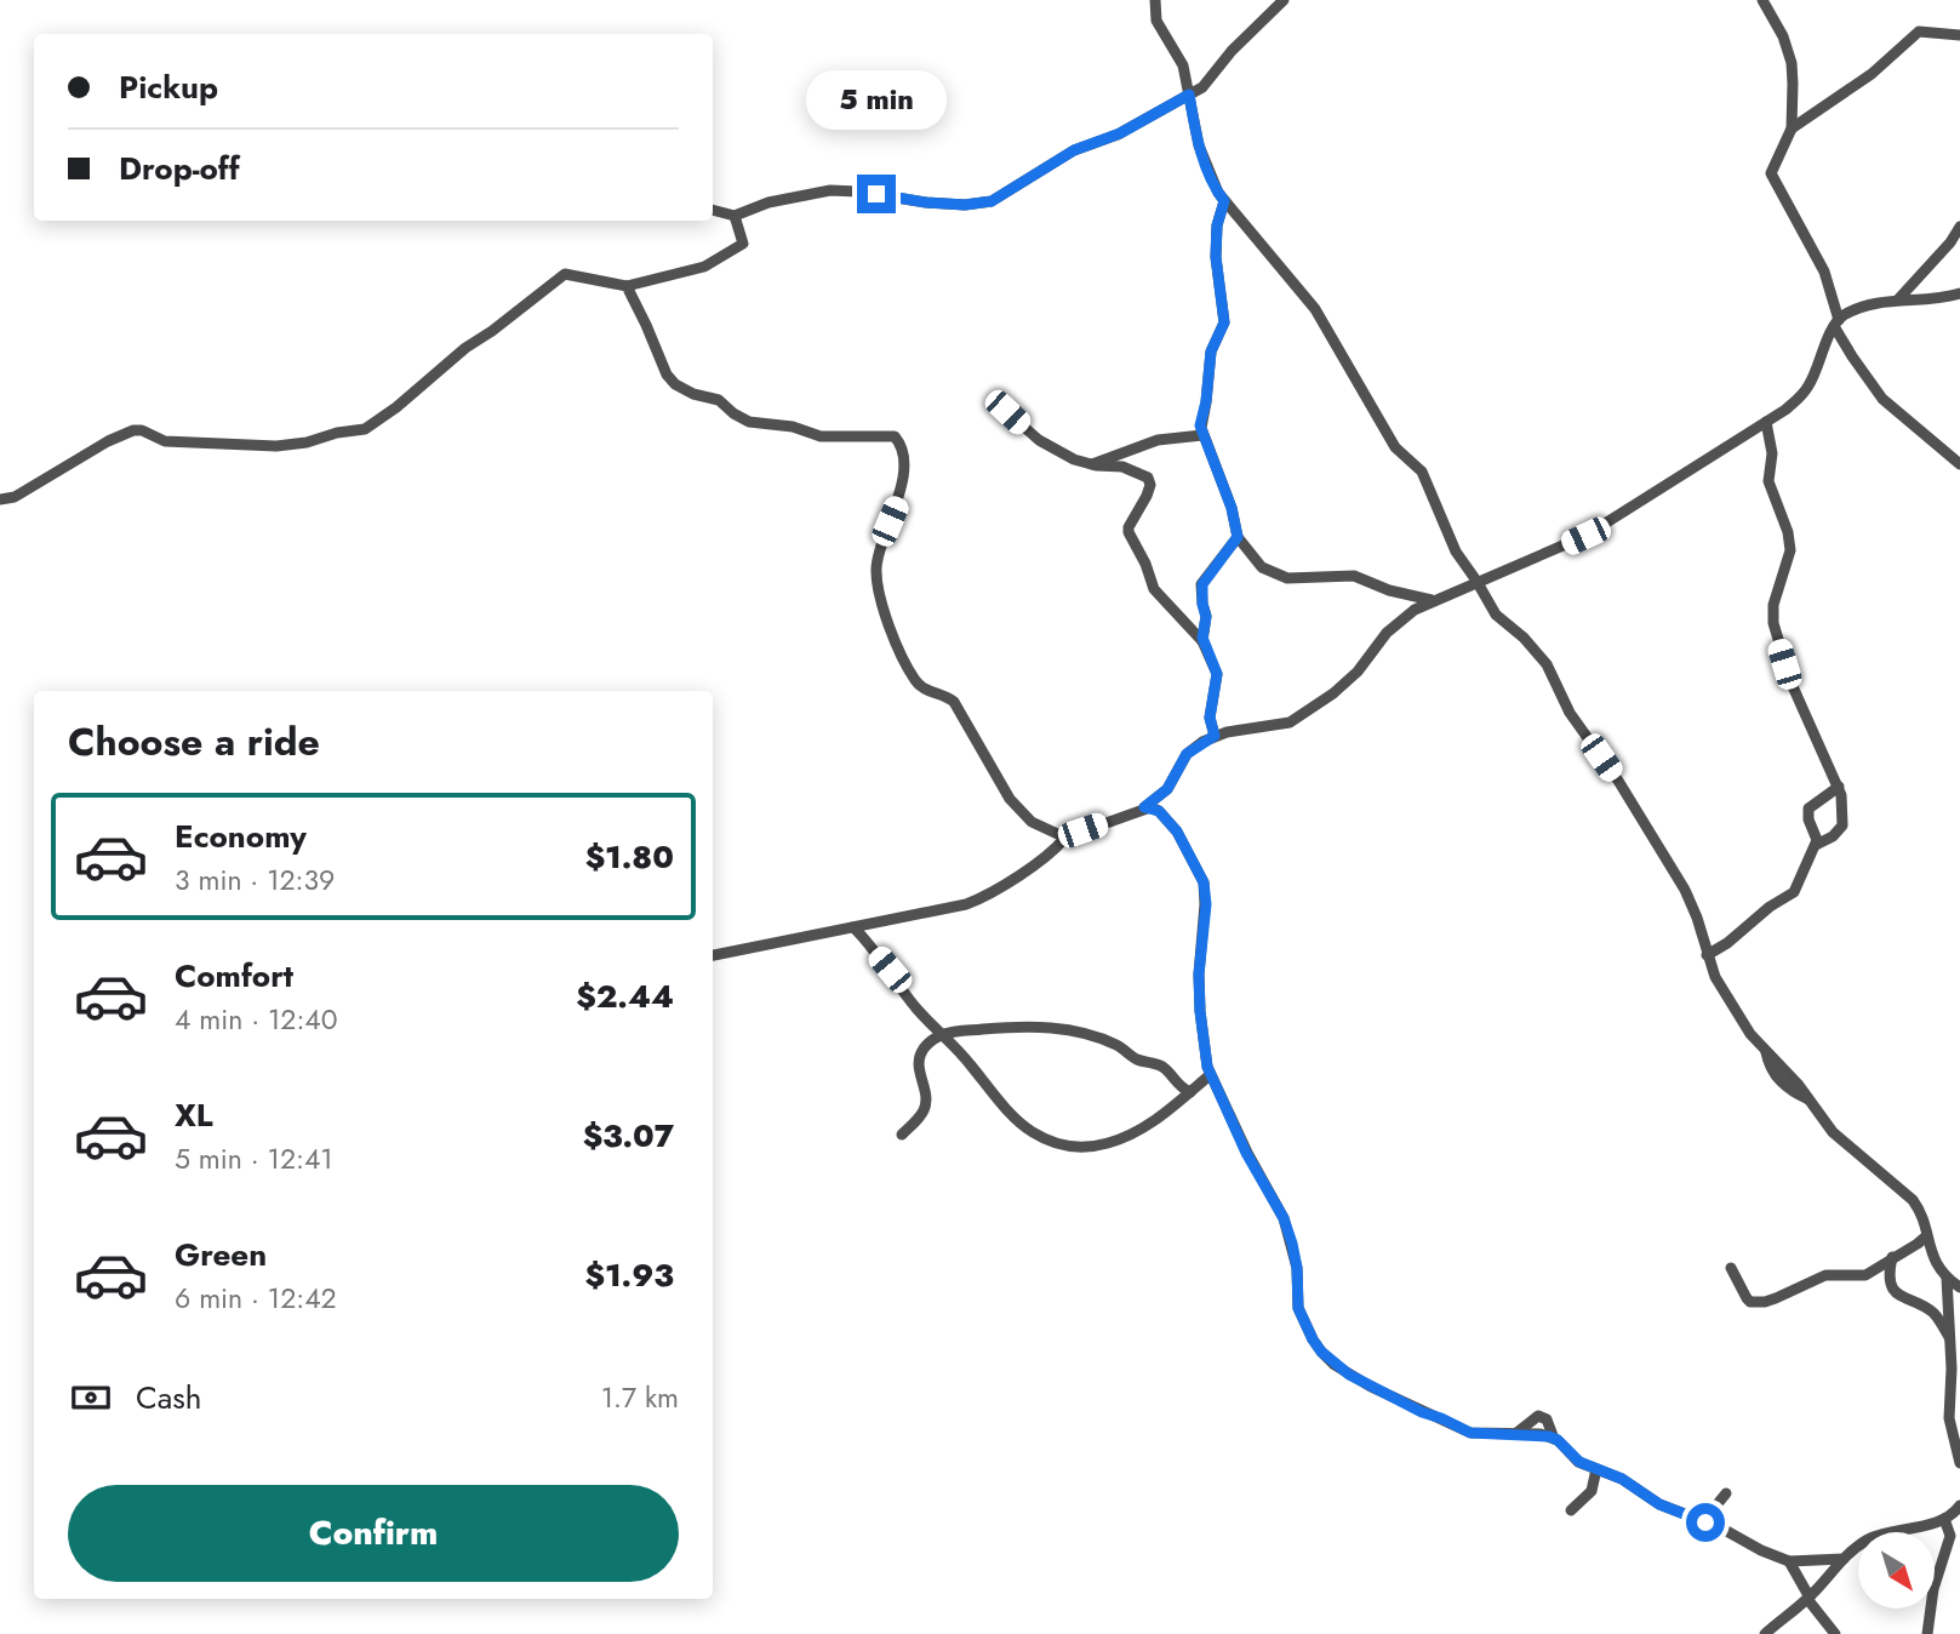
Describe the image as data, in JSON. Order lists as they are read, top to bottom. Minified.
{"north":"bottom right","page":{"banner":["Pickup","Drop-off"],"bubble":"5 min","heading":"Choose a ride","list":[{"name":"Economy","note":"3 min · 12:39","value":"$1.80"},{"name":"Comfort","note":"4 min · 12:40","value":"$2.44"},{"name":"XL","note":"5 min · 12:41","value":"$3.07"},{"name":"Green","note":"6 min · 12:42","value":"$1.93"}],"pay":["Cash","1.7 km"],"buttons":"Confirm"}}
